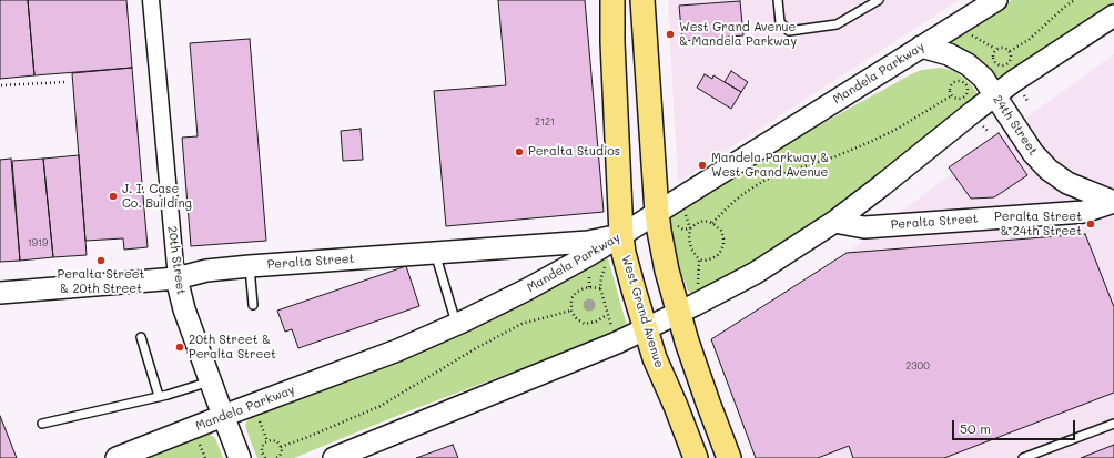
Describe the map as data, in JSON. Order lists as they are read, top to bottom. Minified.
{"streets":{"main road":["Mandela Parkway","24th Street","Peralta Street","20th Street","West Grand Avenue"]},"crossings":[["Mandela Parkway","24th Street"],["Mandela Parkway","Peralta Street"],["Mandela Parkway","20th Street"],["Mandela Parkway","West Grand Avenue"],["24th Street","Peralta Street"],["Peralta Street","20th Street"],["Peralta Street","West Grand Avenue"]],"places":["West Grand Avenue & Mandela Parkway","Peralta Studios","Mandela Parkway & West Grand Avenue","J. I. Case Co. Building","Peralta Street & 24th Street","Peralta Street & 20th Street","20th Street & Peralta Street"],"house_numbers":["2121","1919","2300"],"scale_bar":"50 m"}
